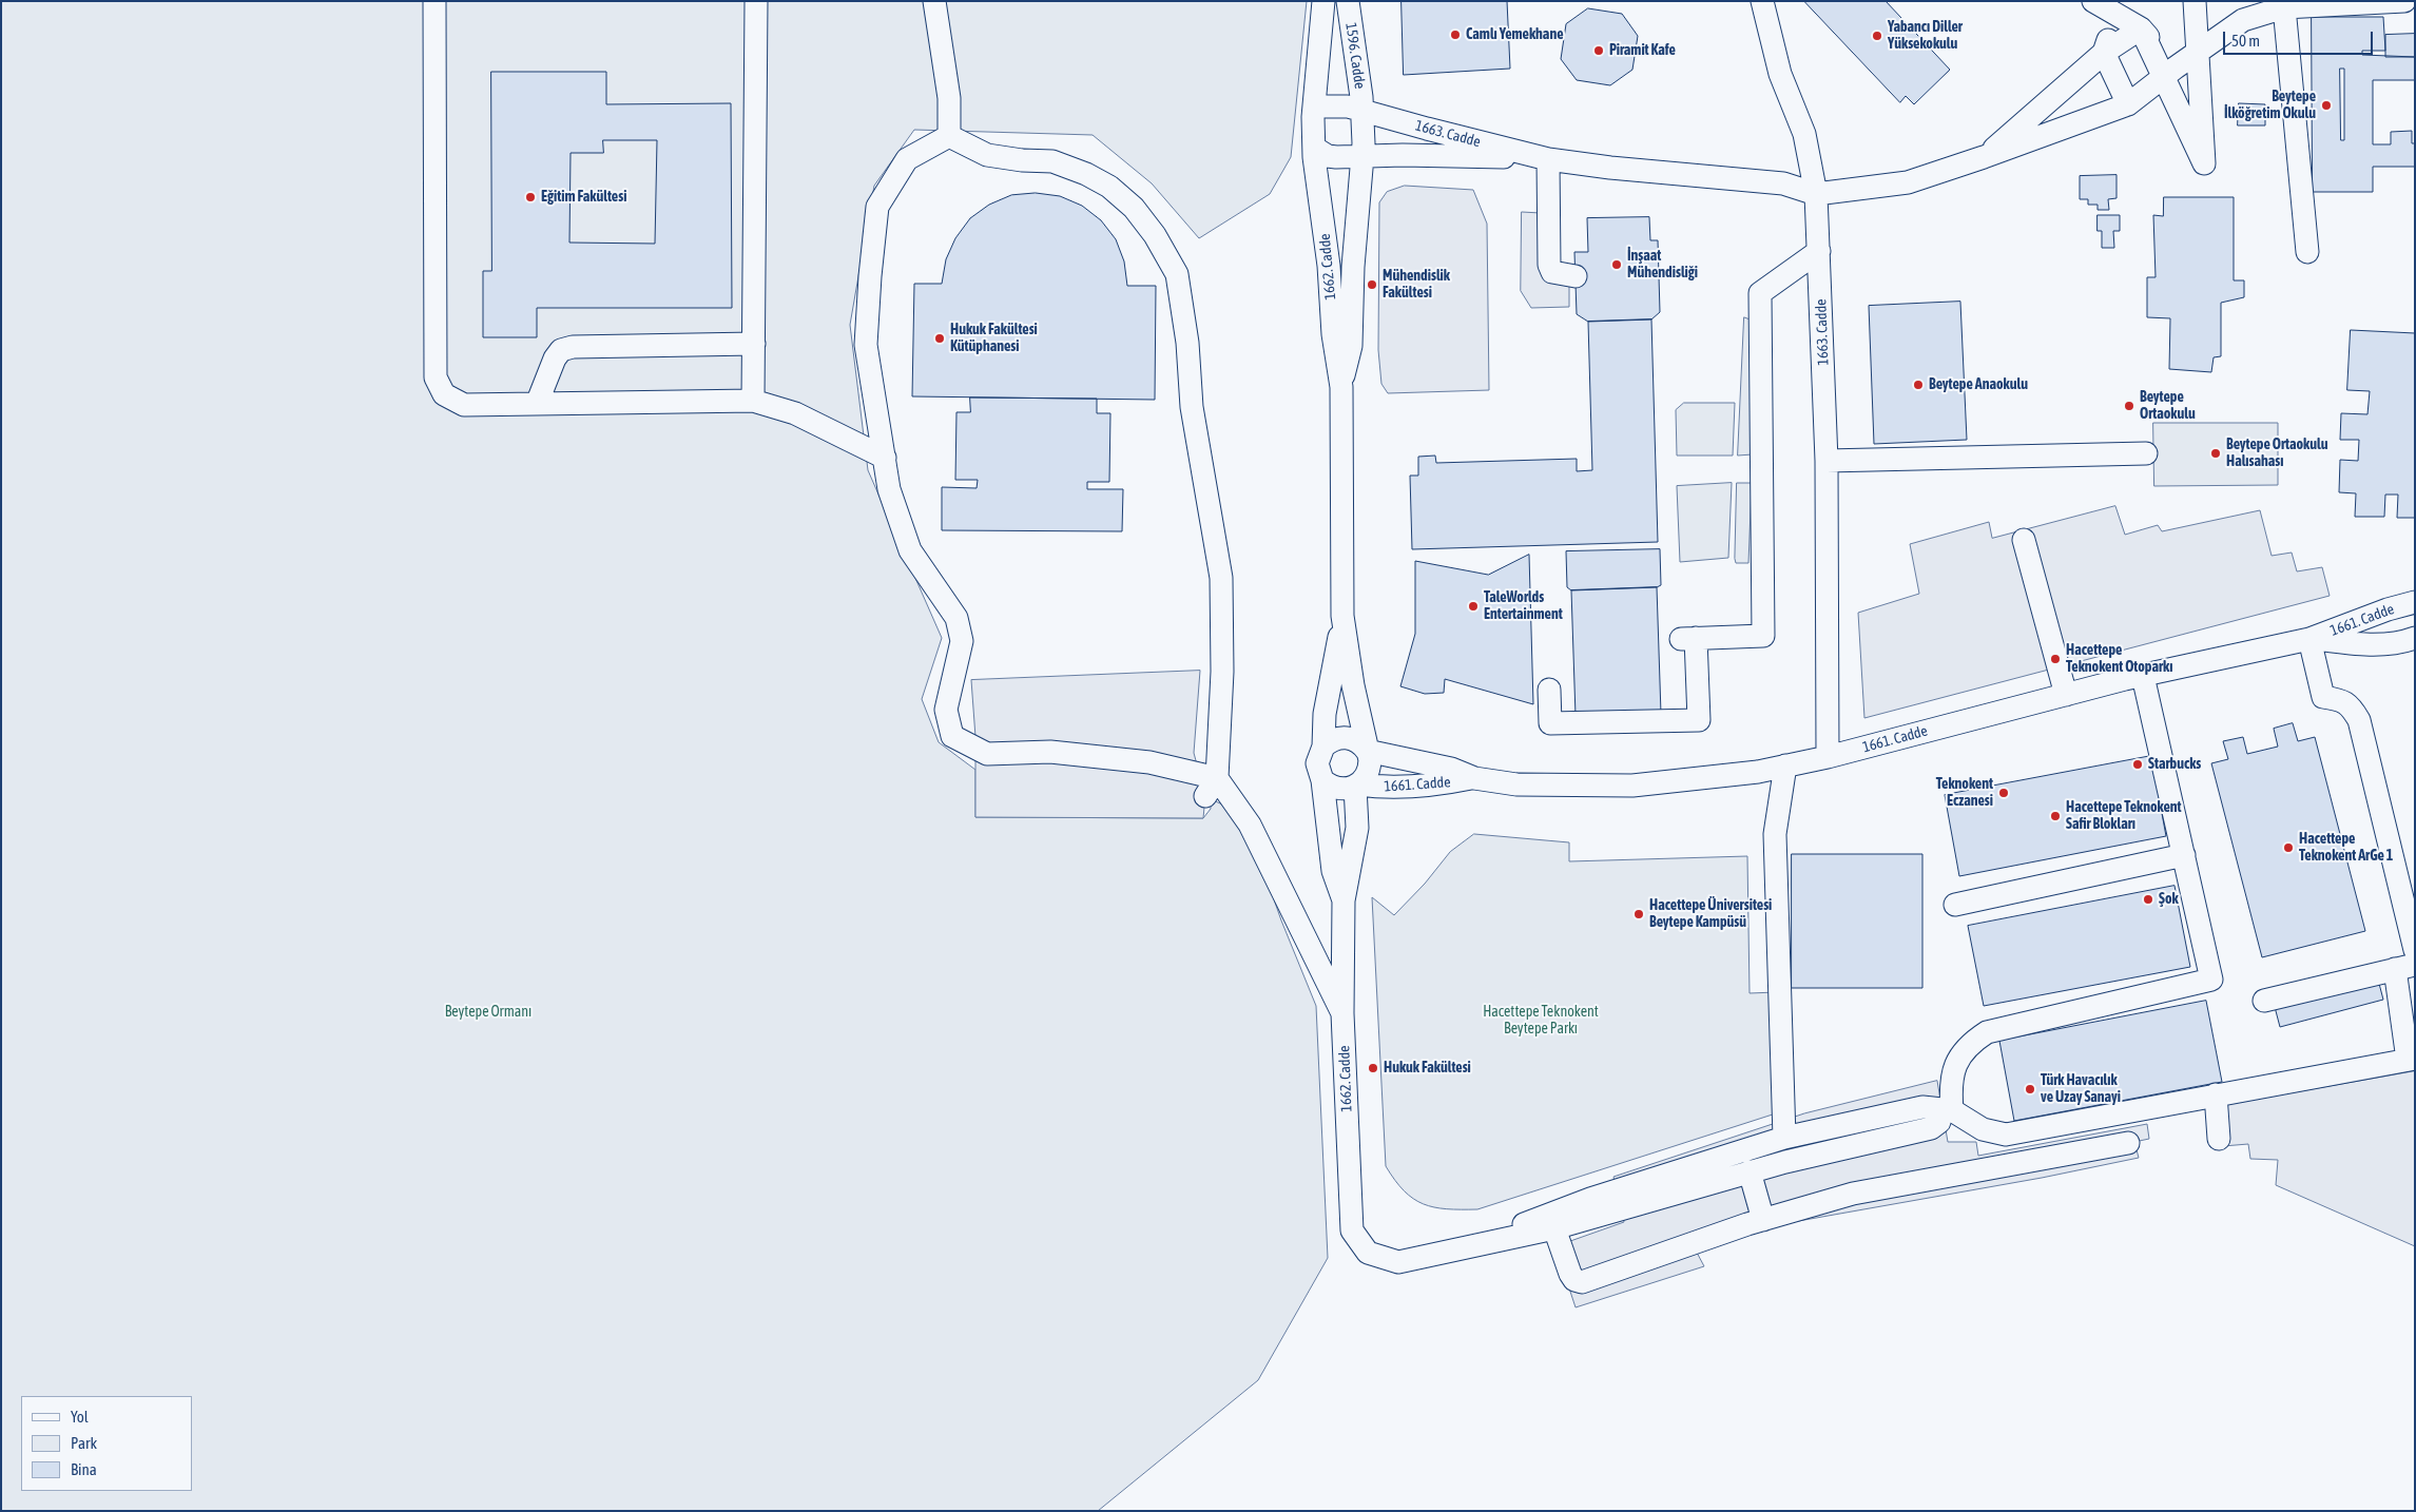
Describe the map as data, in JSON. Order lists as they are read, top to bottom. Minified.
{"streets":{"street":["1596. Cadde","1663. Cadde","1662. Cadde","1661. Cadde"]},"crossings":[["1596. Cadde","1663. Cadde"],["1596. Cadde","1662. Cadde"],["1663. Cadde","1662. Cadde"],["1663. Cadde","1661. Cadde"],["1662. Cadde","1661. Cadde"]],"parks":["Beytepe Ormanı","Hacettepe Teknokent Beytepe Parkı"],"places":["Camlı Yemekhane","Yabancı Diller Yüksekokulu","Piramit Kafe","Beytepe İlköğretim Okulu","Eğitim Fakültesi","İnşaat Mühendisliği","Mühendislik Fakültesi","Hukuk Fakültesi Kütüphanesi","Beytepe Anaokulu","Beytepe Ortaokulu","Beytepe Ortaokulu Halısahası","TaleWorlds Entertainment","Hacettepe Teknokent Otoparkı","Starbucks","Teknokent Eczanesi","Hacettepe Teknokent Safir Blokları","Hacettepe Teknokent ArGe 1","Şok","Hacettepe Üniversitesi Beytepe Kampüsü","Hukuk Fakültesi","Türk Havacılık ve Uzay Sanayi"],"legend":["Yol","Park","Bina"],"scale_bar":"50 m"}
